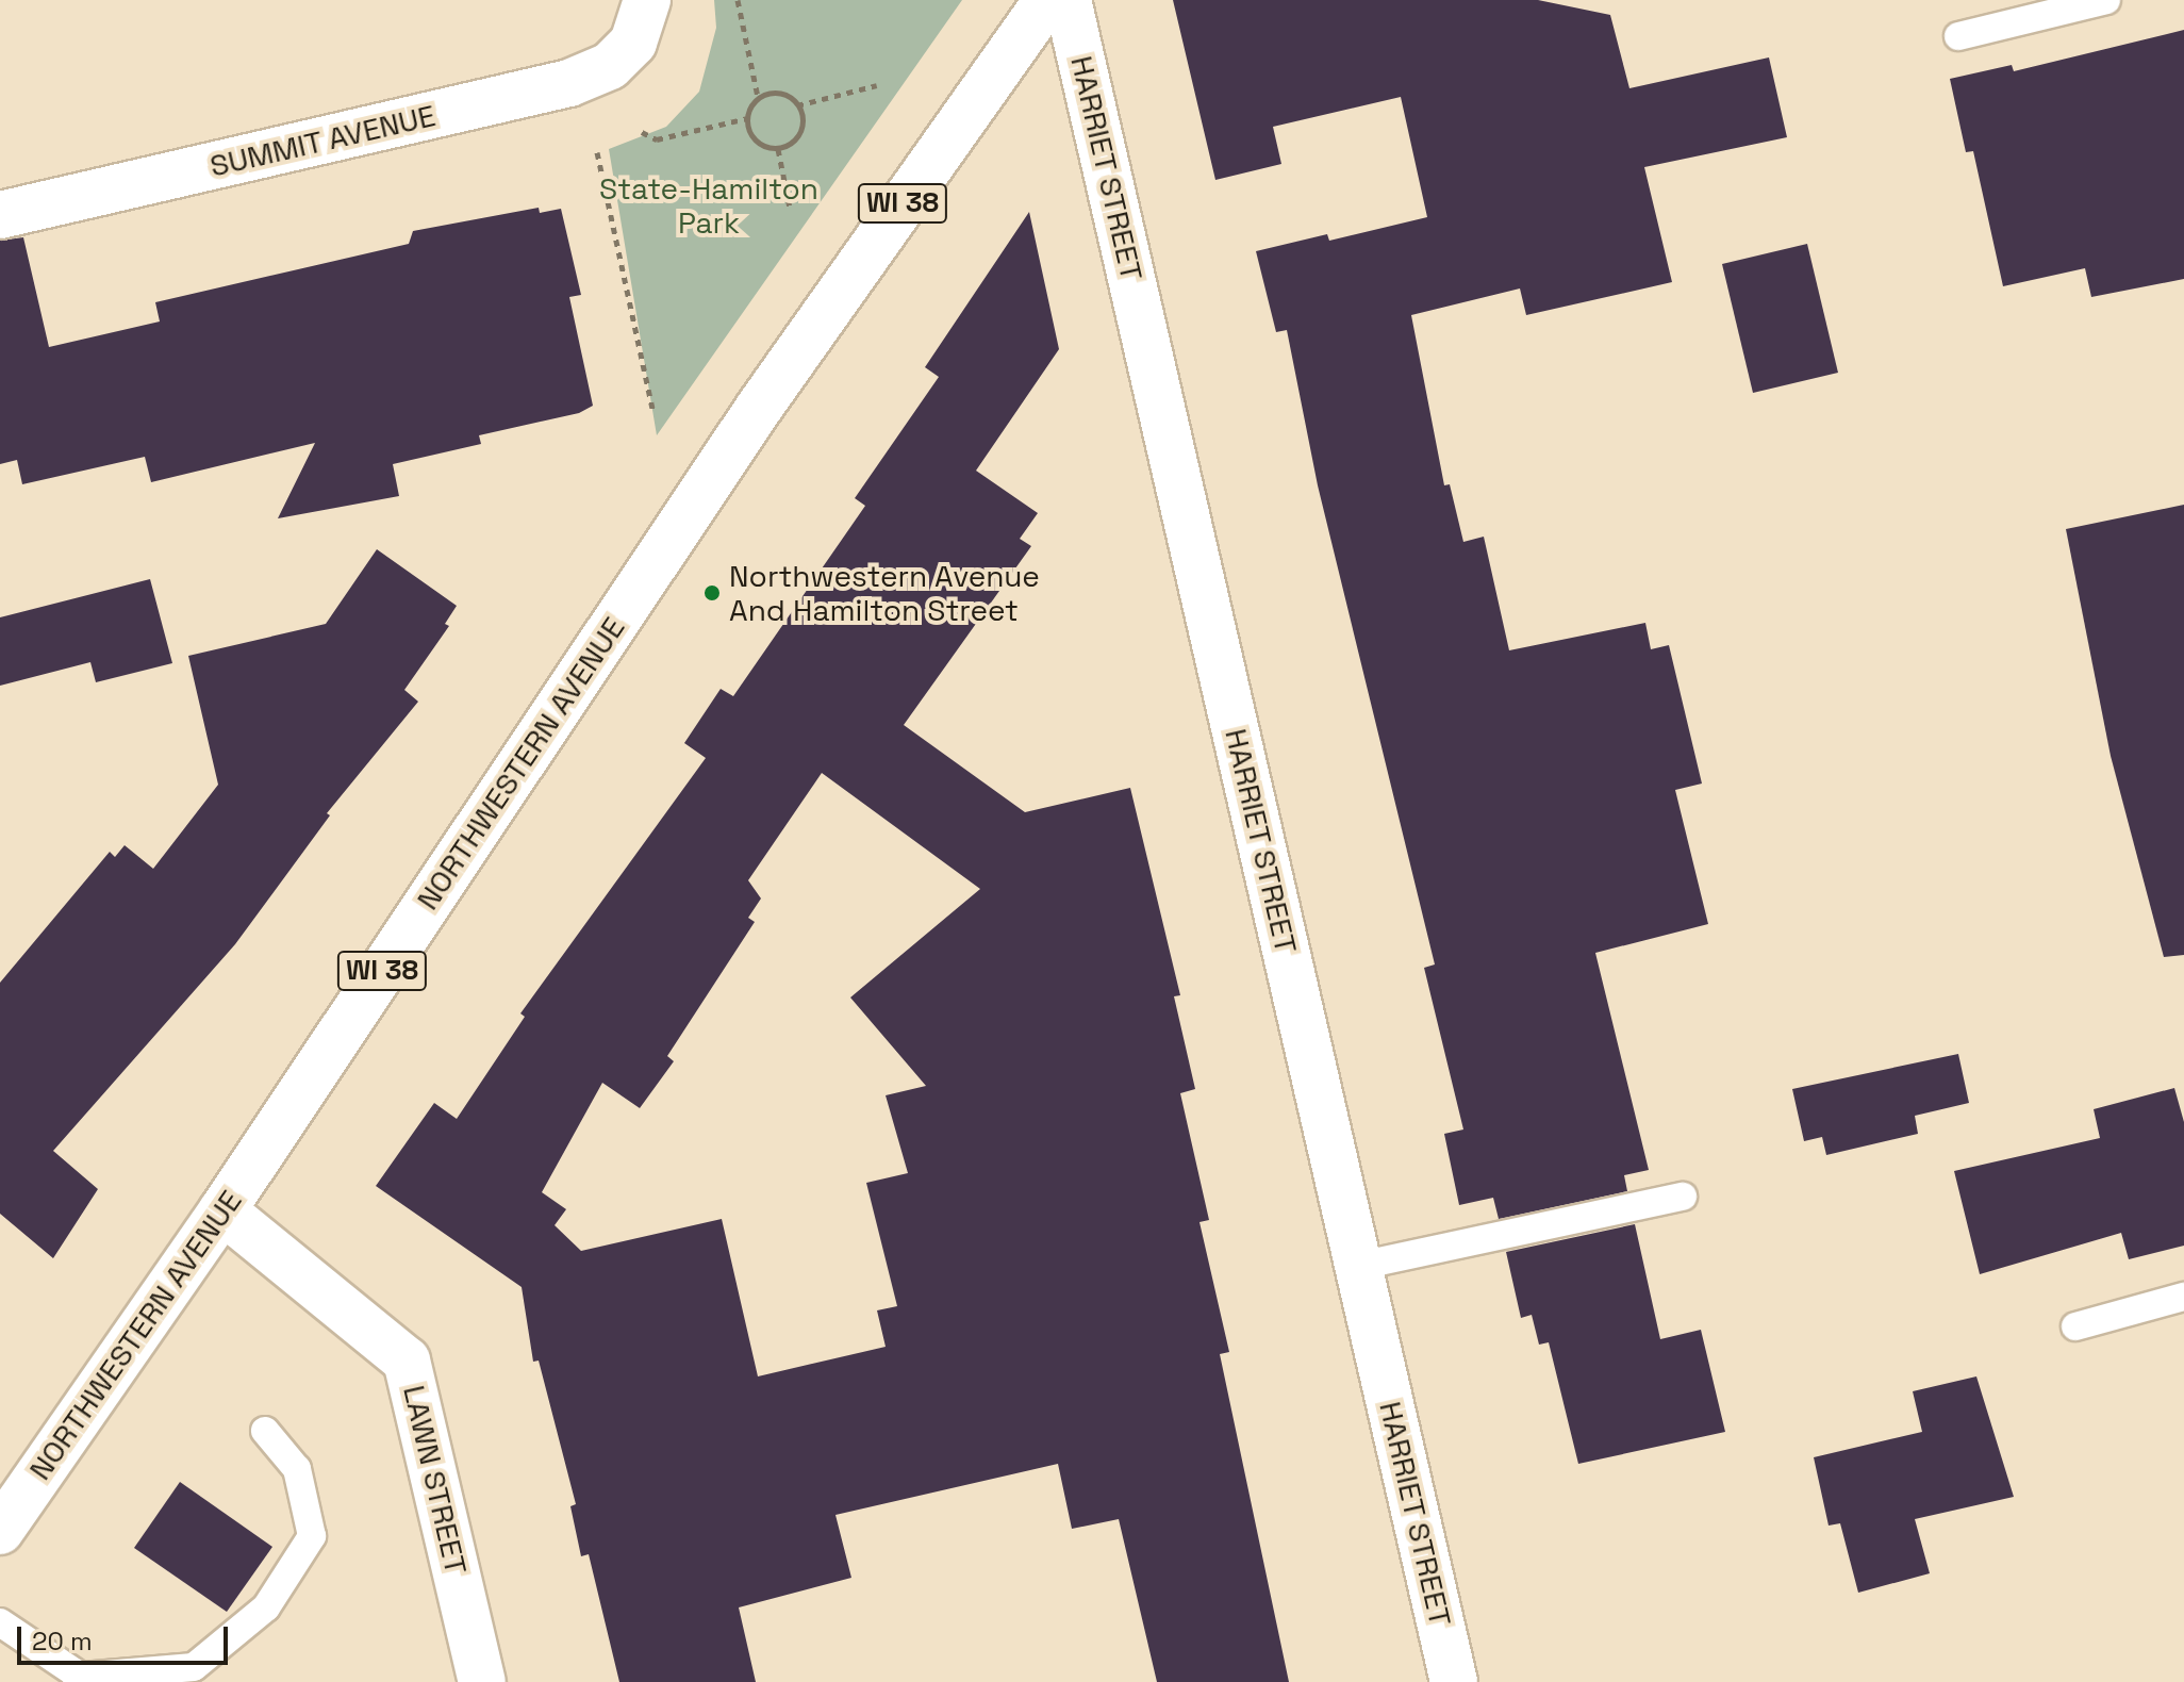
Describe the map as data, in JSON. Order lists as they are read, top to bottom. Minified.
{"streets":{"street":["SUMMIT AVENUE","HARRIET STREET","WI 38","NORTHWESTERN AVENUE","LAWN STREET"]},"crossings":[["NORTHWESTERN AVENUE","LAWN STREET"]],"parks":["State-Hamilton Park"],"places":["Northwestern Avenue And Hamilton Street"],"scale_bar":"20 m"}
